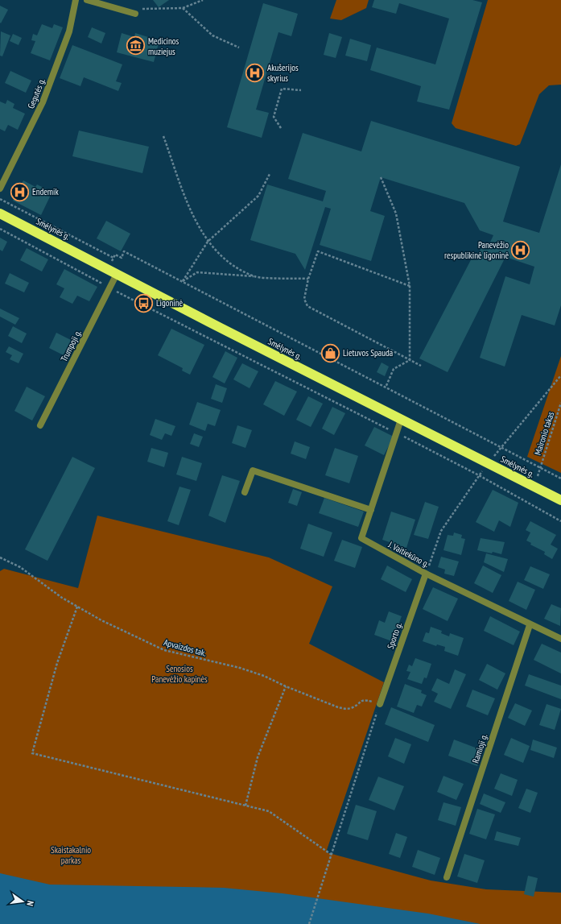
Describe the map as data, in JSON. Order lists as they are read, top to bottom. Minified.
{"streets":{"highway":["Smėlynės g."],"street":["Gegutės g.","Trumpoji g.","J. Vaitiekūno g.","Sporto g.","Ramioji g."],"path":["Maironio takas","Apvaizdos tak."]},"crossings":[["Smėlynės g.","Trumpoji g."],["Smėlynės g.","Maironio takas"],["Smėlynės g.","J. Vaitiekūno g."],["J. Vaitiekūno g.","Sporto g."],["J. Vaitiekūno g.","Ramioji g."],["Sporto g.","Apvaizdos tak."]],"parks":["Senosios Panevėžio kapinės","Skaistakalnio parkas"],"places":{"museum":["Medicinos muziejus"],"hospital":["Akušerijos skyrius","Endemik","Panevėžio respublikinė ligoninė"],"bus stop":["Ligoninė"],"shop":["Lietuvos Spauda"]},"north":"right"}
